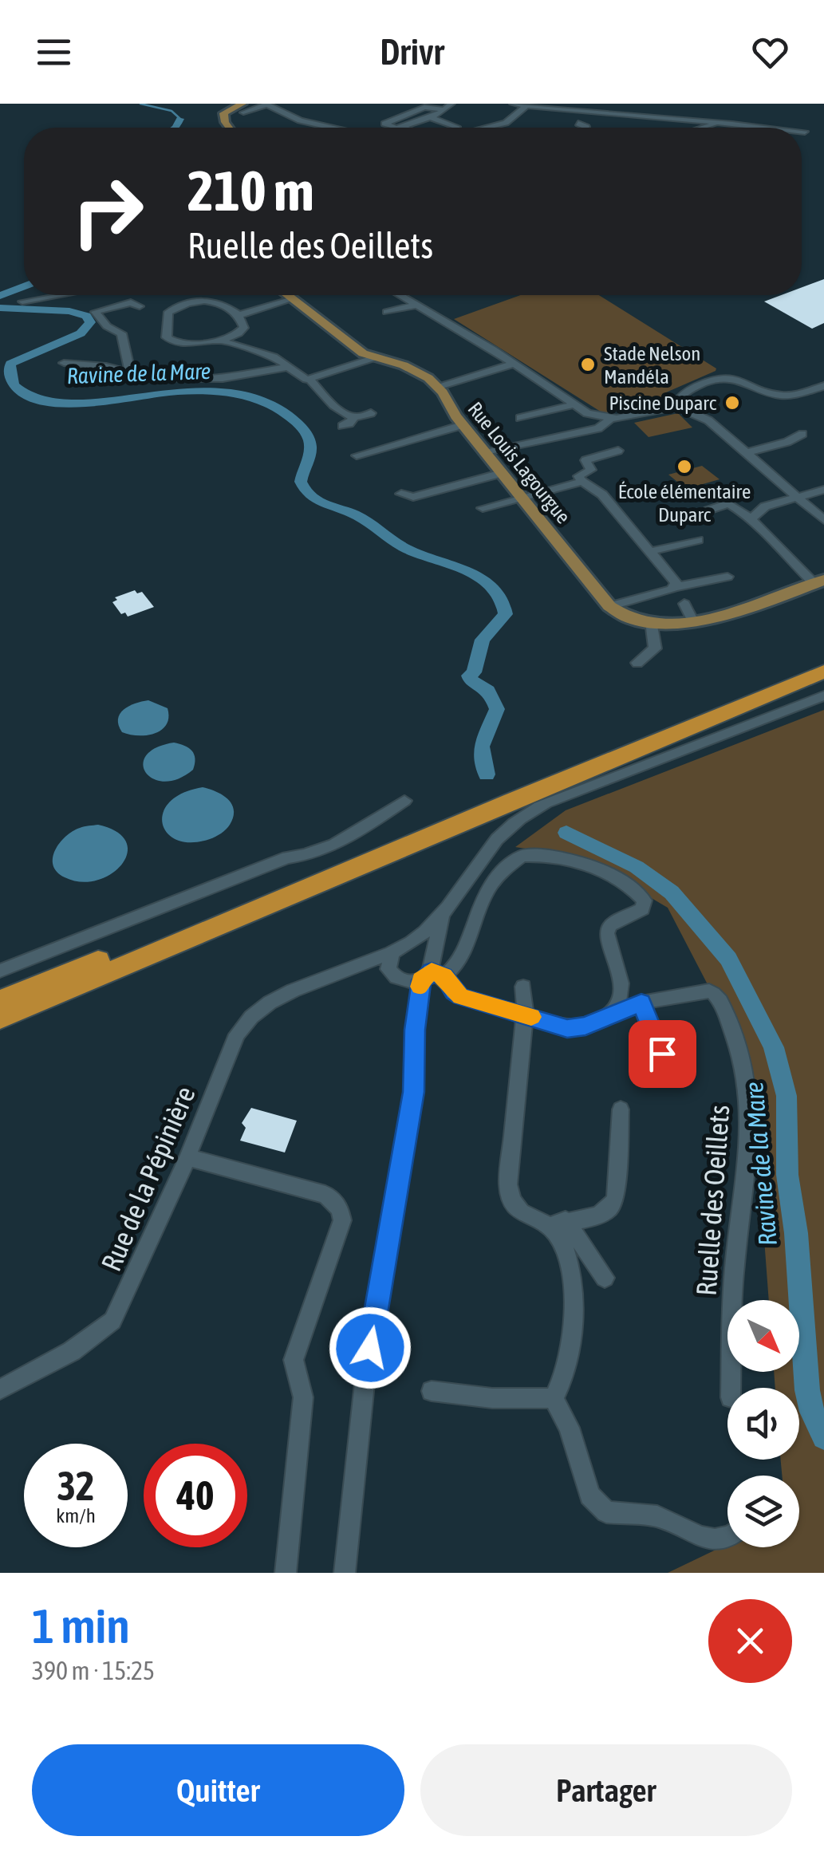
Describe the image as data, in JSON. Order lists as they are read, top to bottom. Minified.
{"streets":{"main road":["Rue Louis Lagourgue"],"street":["Rue de la Pépinière","Ruelle des Oeillets"]},"water":["Ravine de la Mare"],"places":["Stade Nelson Mandéla","Piscine Duparc","École élémentaire Duparc"],"north":"bottom right","page":{"header":"Drivr","turn":["210 m","Ruelle des Oeillets"],"speed":"32 km/h","limit":"40","heading":["1 min","390 m · 15:25"],"buttons":["Quitter","Partager"]}}
